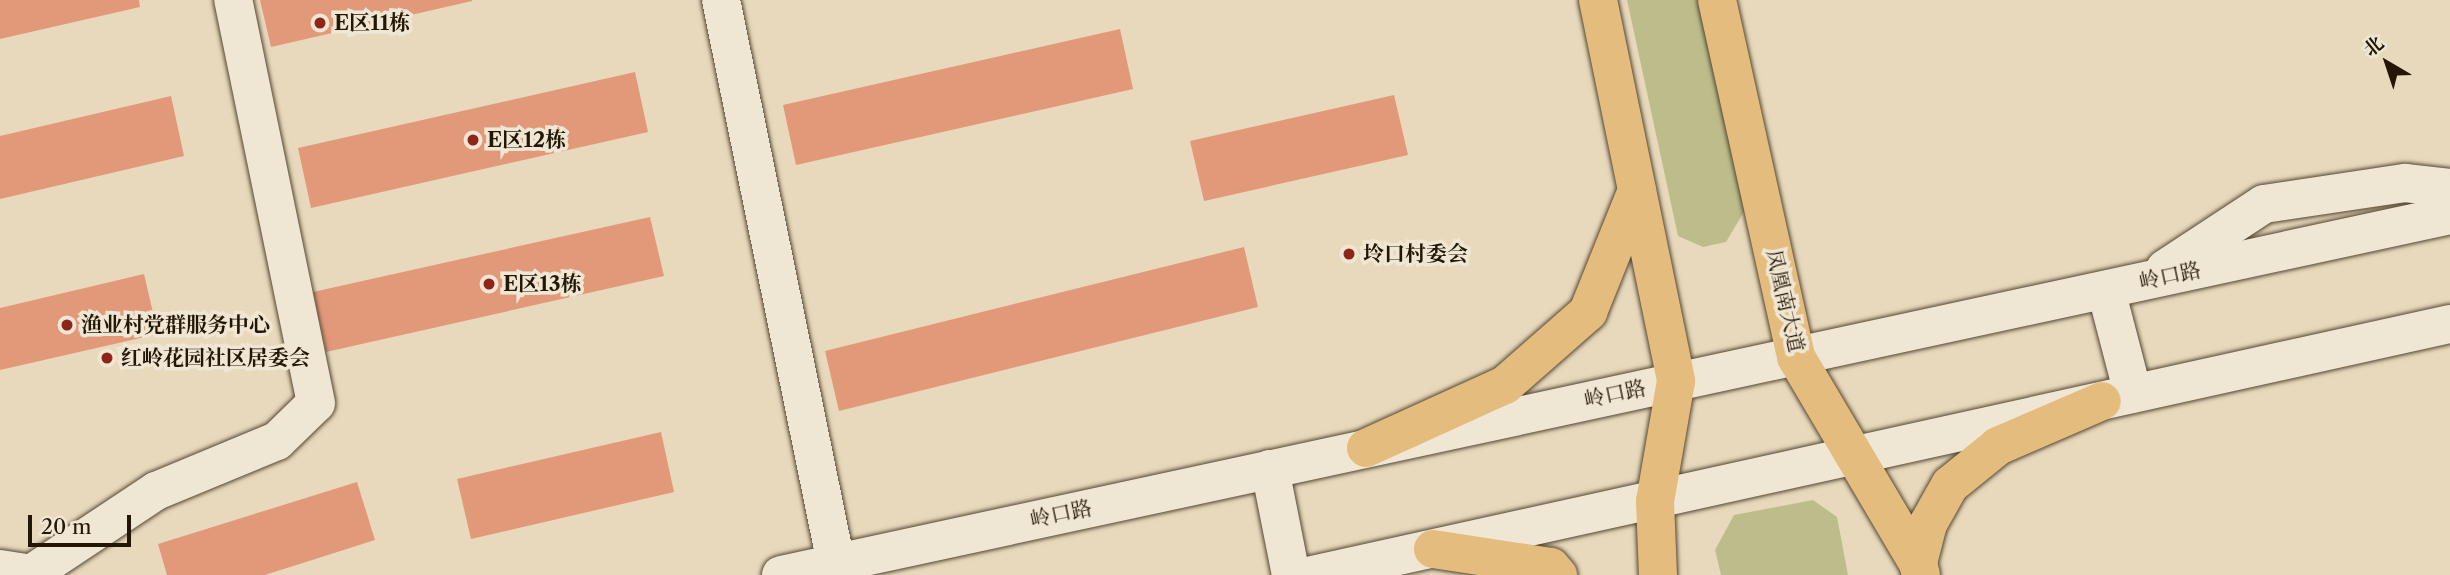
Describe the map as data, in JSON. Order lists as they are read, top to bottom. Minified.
{"streets":{"main road":["凤凰南大道"],"street":["岭口路"]},"crossings":[["岭口路","凤凰南大道"]],"places":["E区11栋","E区12栋","坽口村委会","E区13栋","渔业村党群服务中心","红岭花园社区居委会"],"scale_bar":"20 m","north":"top left"}
